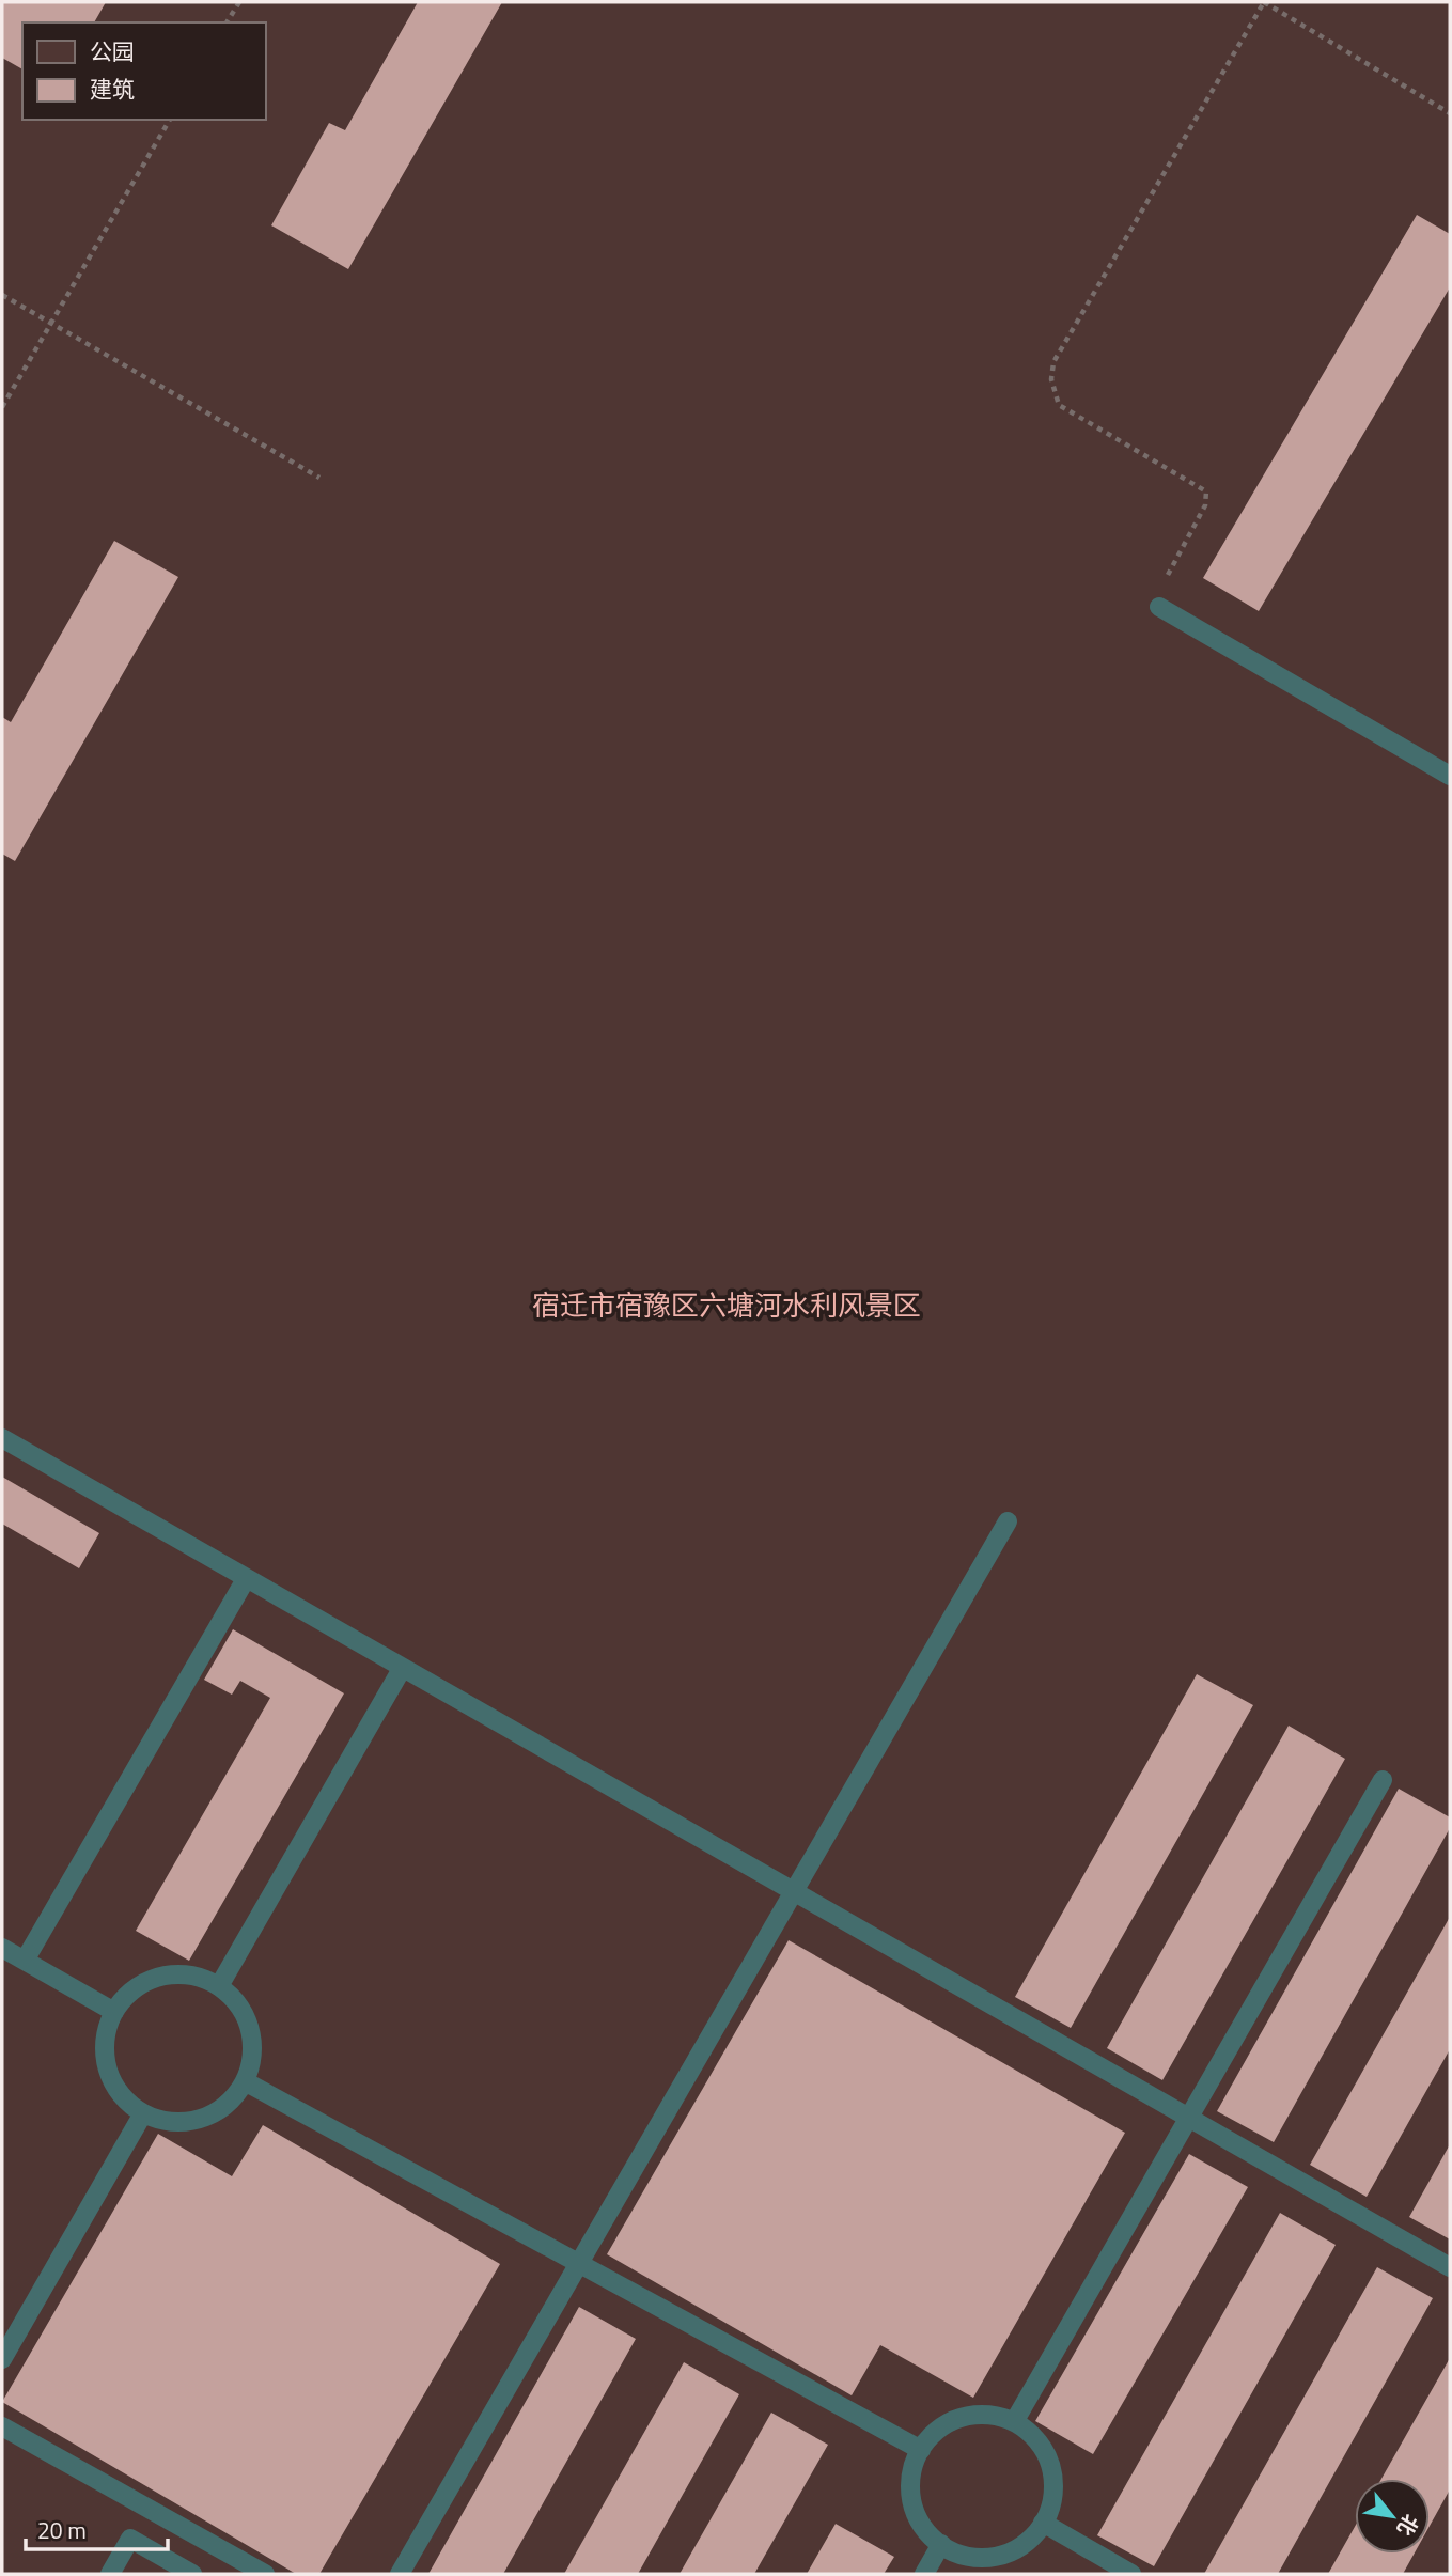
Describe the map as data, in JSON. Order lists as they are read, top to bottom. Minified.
{"parks":["宿迁市宿豫区六塘河水利风景区"],"legend":["公园","建筑"],"scale_bar":"20 m","north":"bottom right"}
